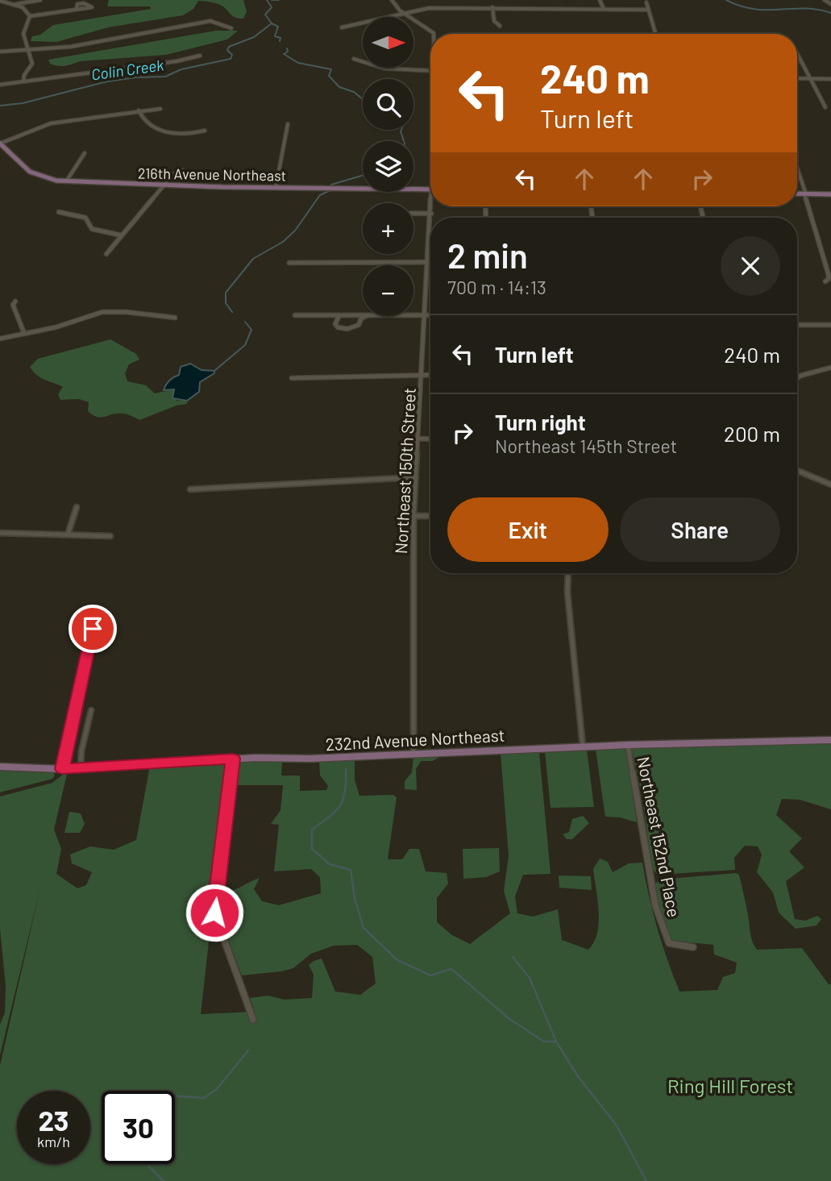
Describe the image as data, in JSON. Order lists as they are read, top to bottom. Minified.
{"streets":{"street":["216th Avenue Northeast","Northeast 150th Street","232nd Avenue Northeast","Northeast 152nd Place"]},"crossings":[["Northeast 150th Street","232nd Avenue Northeast"],["232nd Avenue Northeast","Northeast 152nd Place"]],"water":["Colin Creek"],"parks":["Ring Hill Forest"],"north":"right","page":{"map_buttons":["+","−"],"turn":["240 m","Turn left"],"heading":["2 min","700 m · 14:13"],"list":[{"name":"Turn left","value":"240 m"},{"name":"Turn right","note":"Northeast 145th Street","value":"200 m"}],"buttons":["Exit","Share"],"speed":"23 km/h","limit":"30"}}
